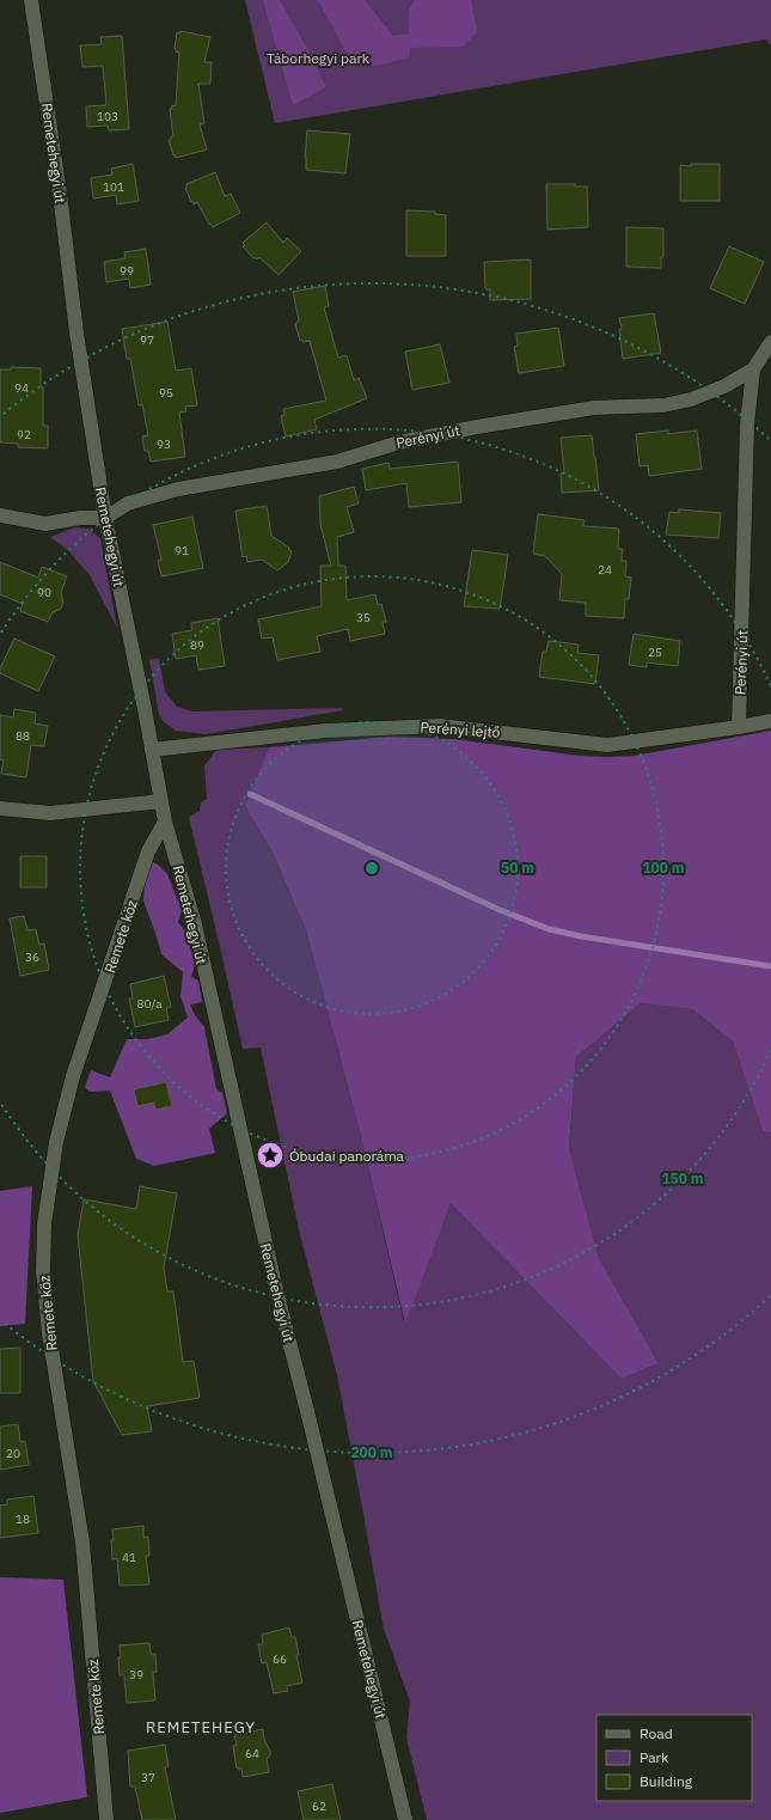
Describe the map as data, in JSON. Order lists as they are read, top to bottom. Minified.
{"streets":{"street":["Remetehegyi út","Perényi út","Perényi lejtő","Remete köz"]},"crossings":[["Remetehegyi út","Perényi út"],["Remetehegyi út","Perényi lejtő"],["Remetehegyi út","Remete köz"],["Perényi út","Perényi lejtő"]],"districts":["REMETEHEGY"],"parks":["Táborhegyi park"],"places":{"place":["Óbudai panoráma"]},"house_numbers":["103","101","99","97","94","95","92","93","91","24","90","35","89","25","88","36","80/a","20","18","41","66","39","64","37","62"],"legend":["Road","Park","Building"],"rings":["50 m","100 m","150 m","200 m"]}
